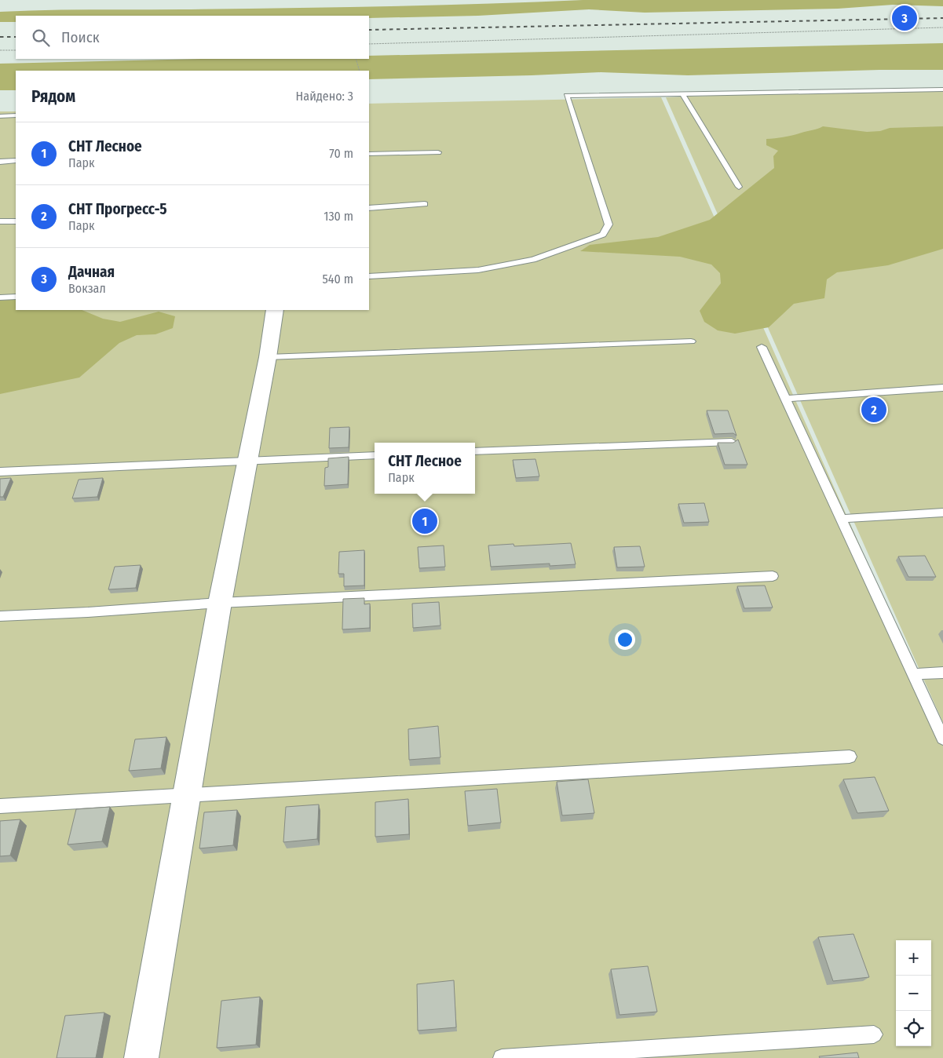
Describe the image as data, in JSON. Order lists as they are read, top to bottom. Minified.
{"page":{"pins":["3","2","1"],"search":"Поиск","heading":["Рядом","Найдено: 3"],"list":[{"mark":"1","name":"СНТ Лесное","note":"Парк","value":"70 m"},{"mark":"2","name":"СНТ Прогресс-5","note":"Парк","value":"130 m"},{"mark":"3","name":"Дачная","note":"Вокзал","value":"540 m"}],"popup":["СНТ Лесное","Парк"],"map_buttons":["+","−"]}}
